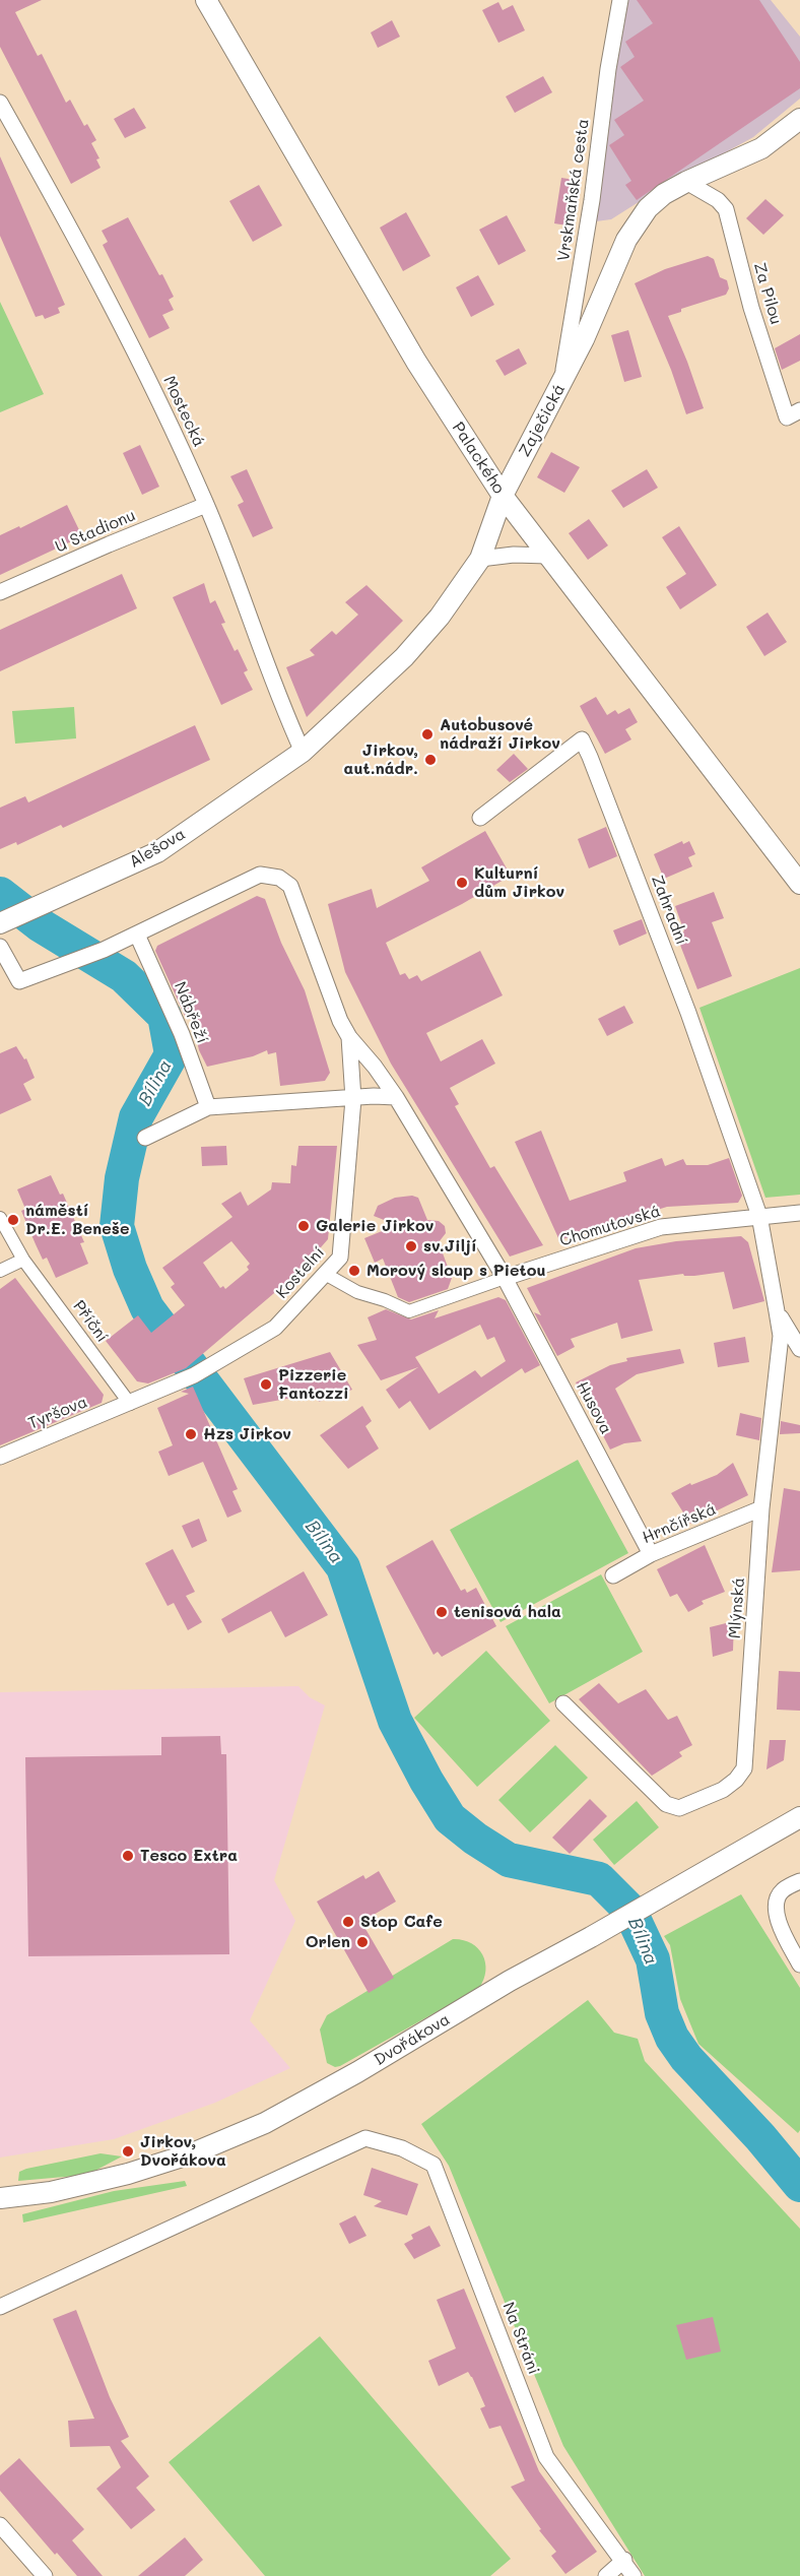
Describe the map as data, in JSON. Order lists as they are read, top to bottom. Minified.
{"streets":{"street":["Vrskmaňská cesta","Za Pilou","Mostecká","Zaječická","Palackého","U Stadionu","Alešova","Zahradní","Nábřeží","Chomutovská","Kostelní","Příční","Husova","Tyršova","Hrnčířská","Mlýnská","Dvořákova","Na Stráni"]},"crossings":[["Vrskmaňská cesta","Zaječická"],["Za Pilou","Zaječická"],["Mostecká","Zaječická"],["Mostecká","U Stadionu"],["Mostecká","Alešova"],["Zaječická","Palackého"],["Zaječická","Alešova"],["Zahradní","Chomutovská"],["Zahradní","Mlýnská"],["Nábřeží","Kostelní"],["Chomutovská","Kostelní"],["Chomutovská","Husova"],["Chomutovská","Mlýnská"],["Kostelní","Příční"],["Kostelní","Husova"],["Kostelní","Tyršova"],["Příční","Tyršova"],["Husova","Hrnčířská"],["Hrnčířská","Mlýnská"]],"water":["Bílina"],"places":["Autobusové nádraží Jirkov","Jirkov, aut.nádr.","Kulturní dům Jirkov","náměstí Dr.E. Beneše","Galerie Jirkov","sv.Jiljí","Morový sloup s Pietou","Pizzerie Fantozzi","Hzs Jirkov","tenisová hala","Tesco Extra","Stop Cafe","Orlen","Jirkov, Dvořákova"]}
